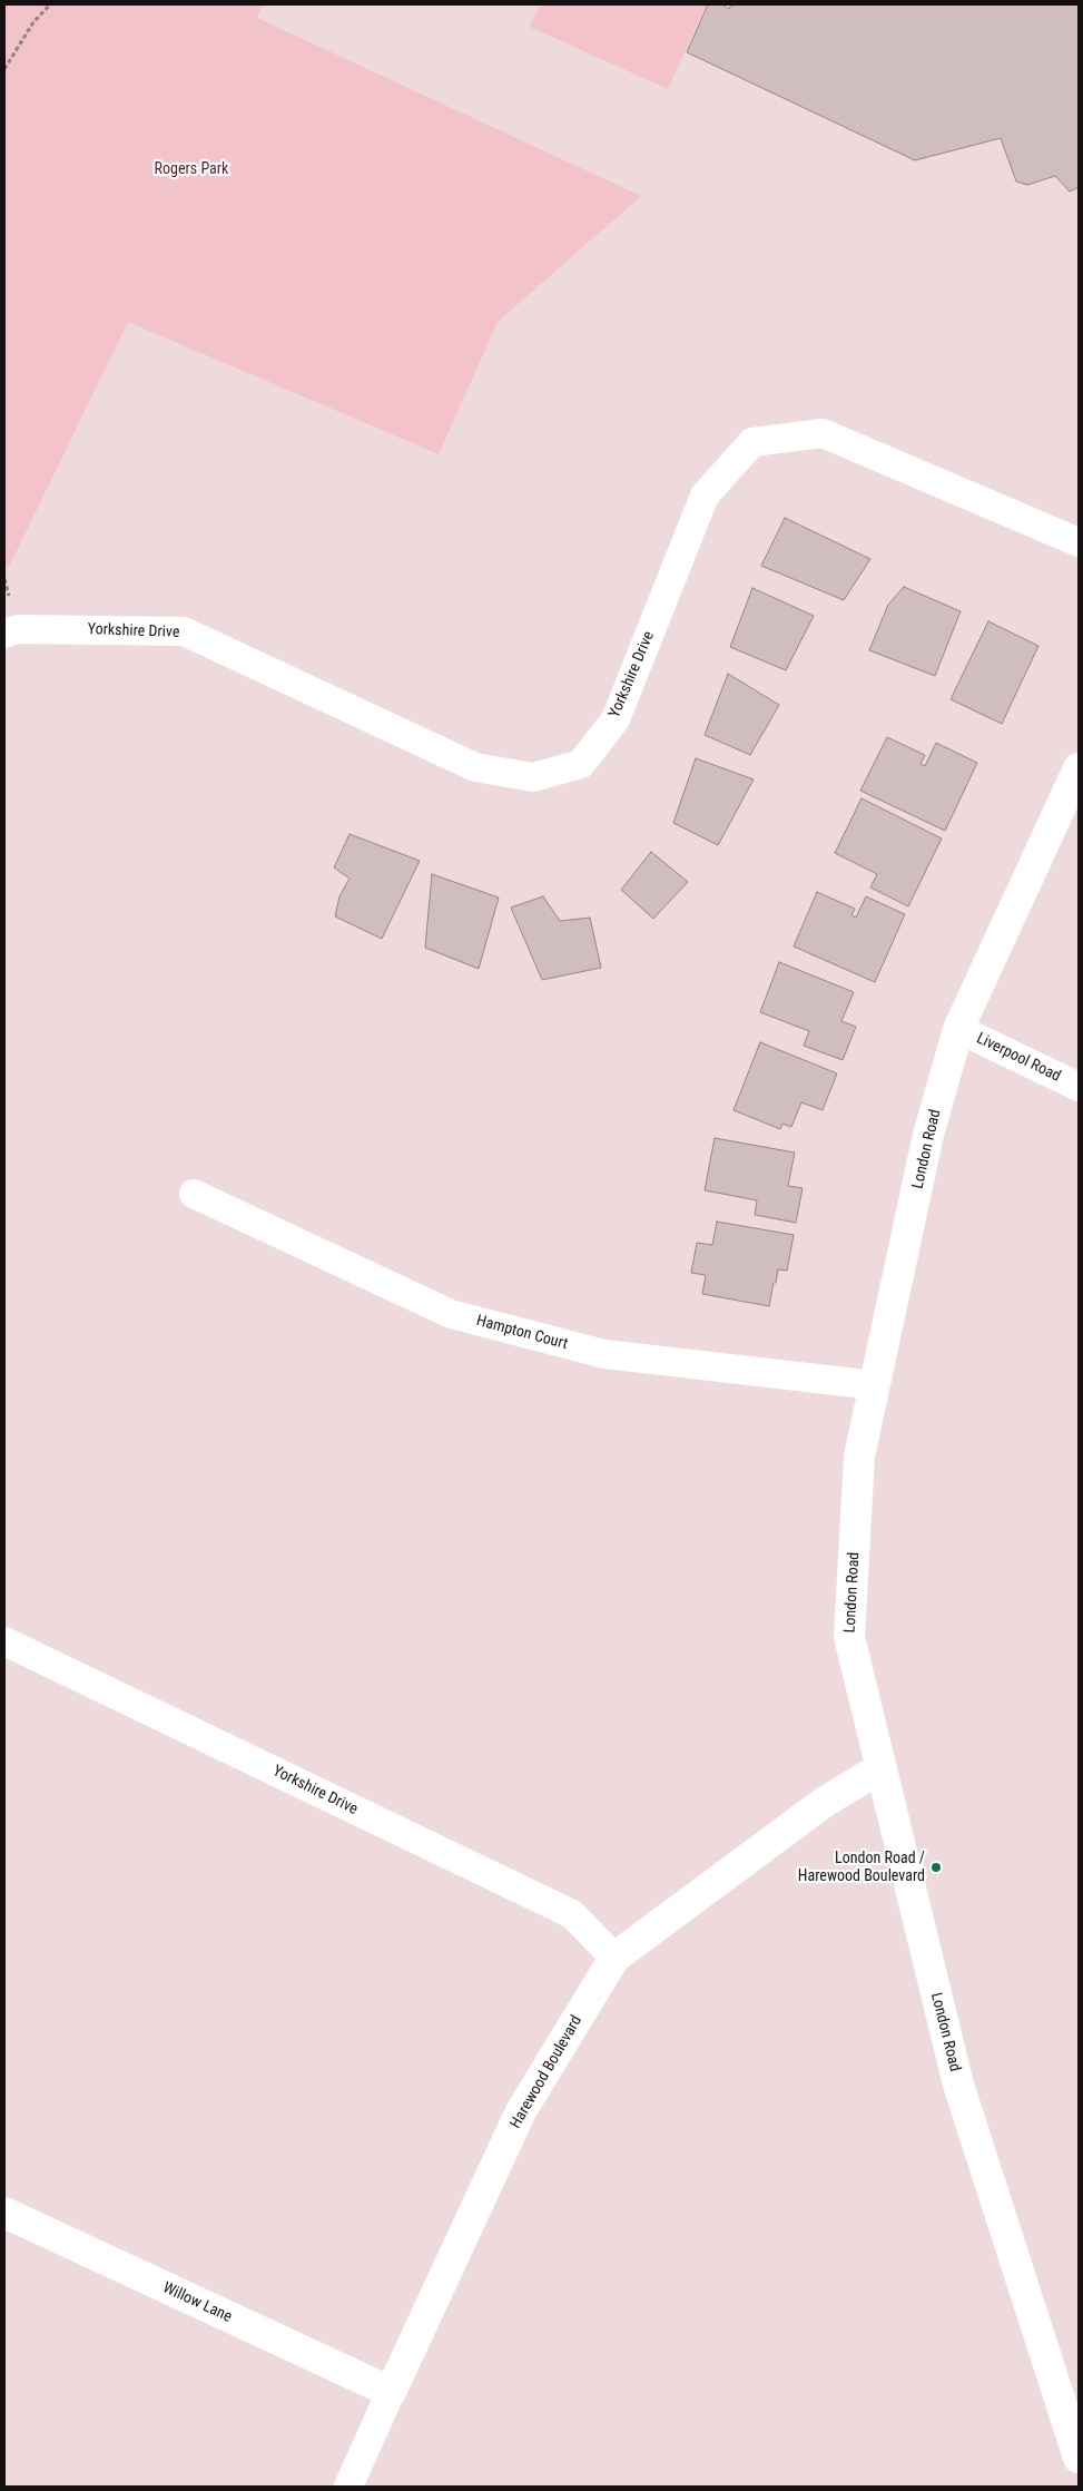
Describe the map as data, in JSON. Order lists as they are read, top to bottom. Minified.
{"streets":{"street":["Yorkshire Drive","Liverpool Road","London Road","Hampton Court","Harewood Boulevard","Willow Lane"]},"crossings":[["Yorkshire Drive","Harewood Boulevard"],["Liverpool Road","London Road"],["London Road","Hampton Court"],["London Road","Harewood Boulevard"],["Harewood Boulevard","Willow Lane"]],"parks":["Rogers Park"],"places":["London Road / Harewood Boulevard"]}
